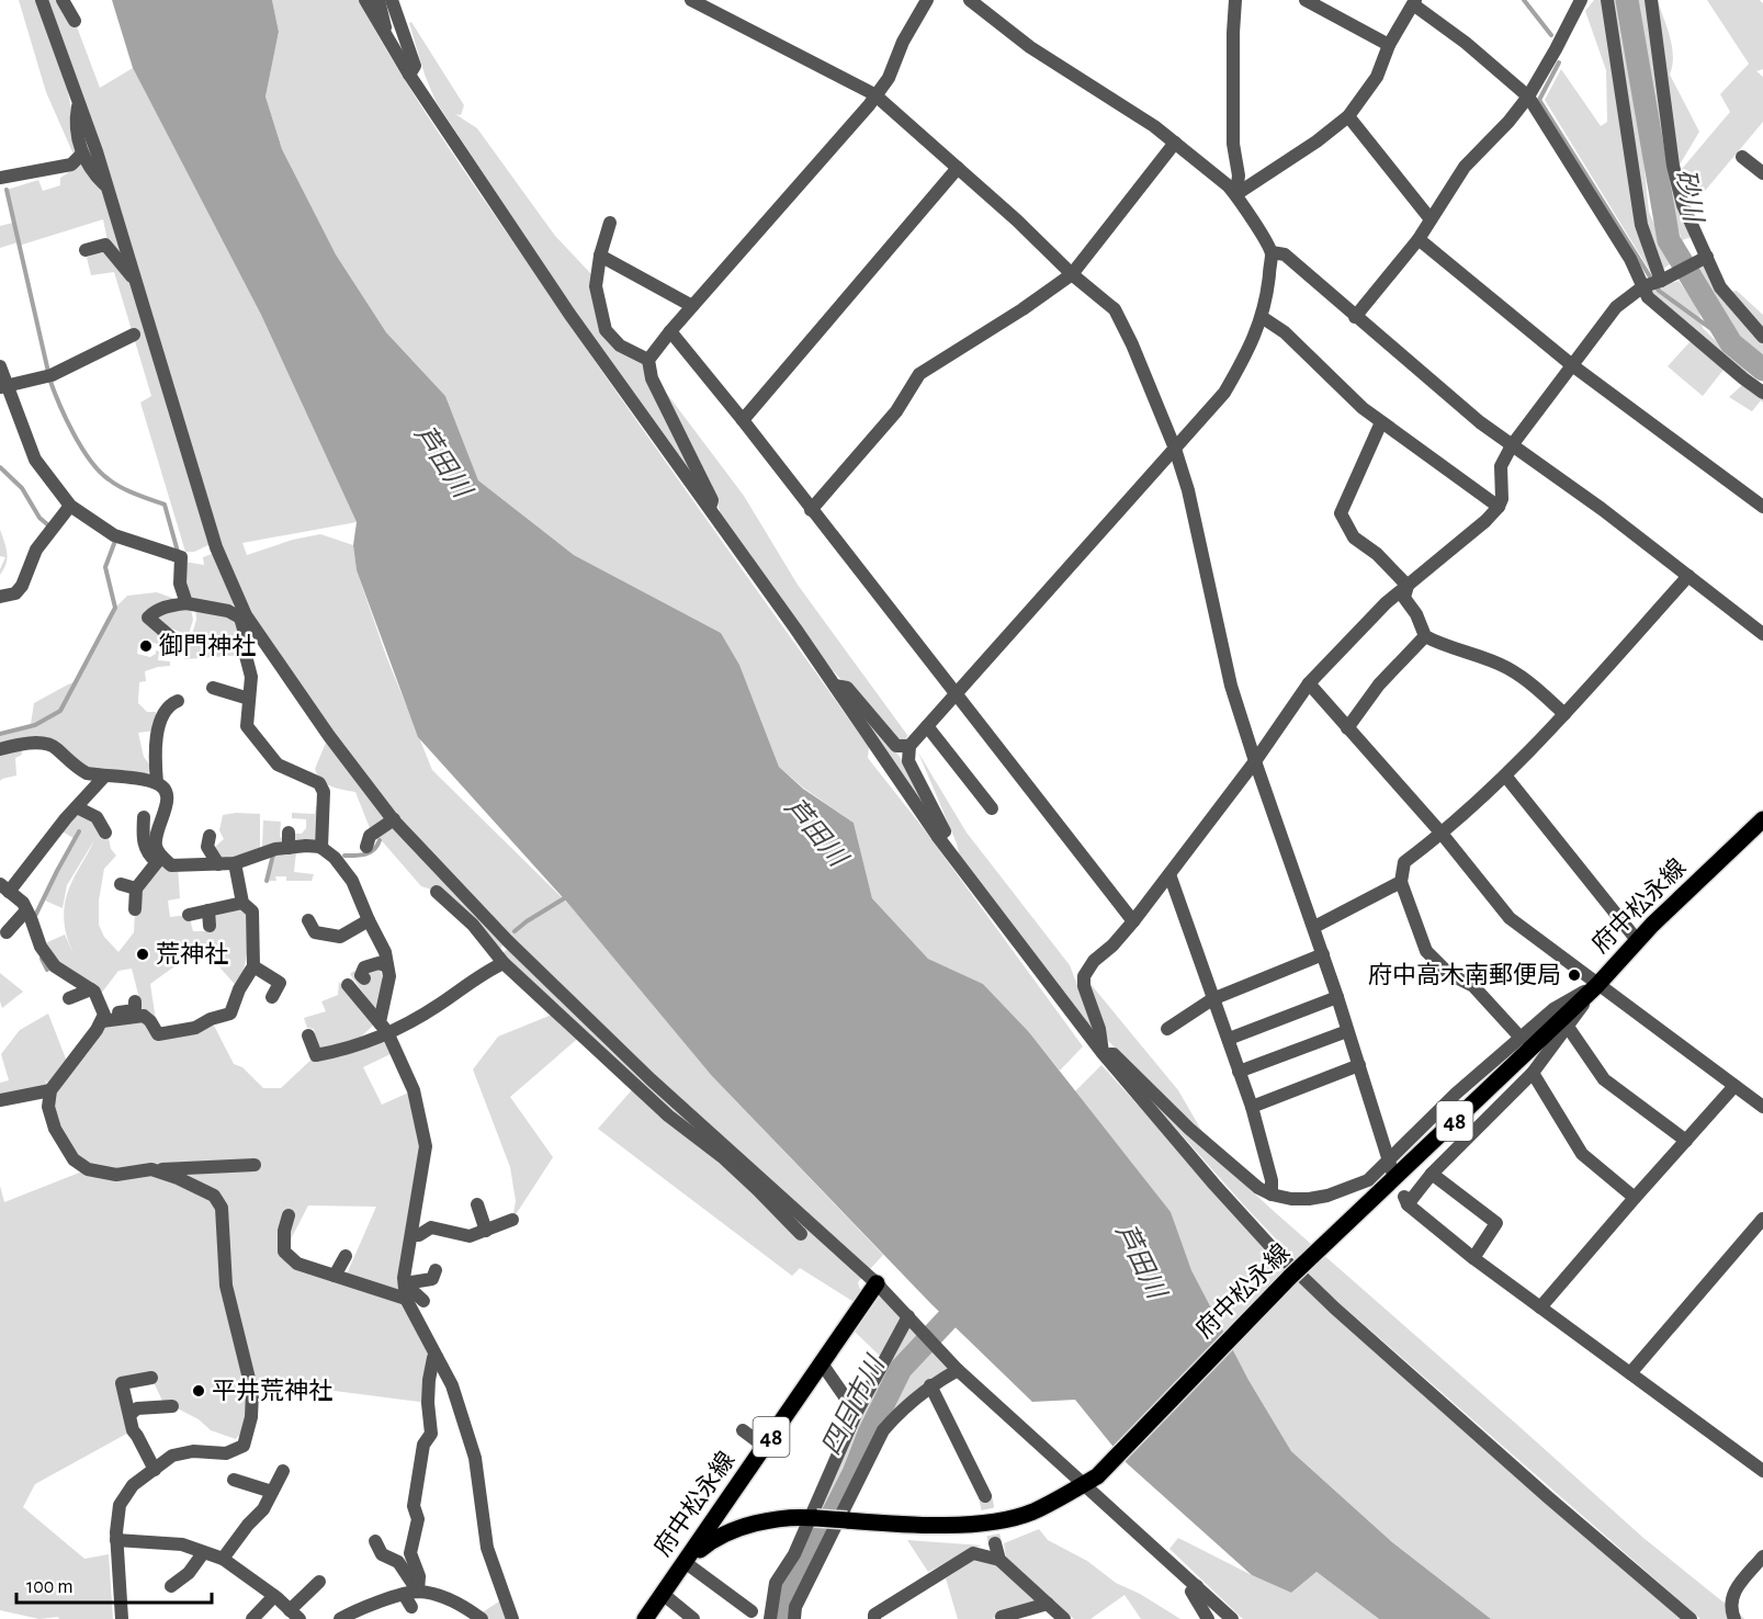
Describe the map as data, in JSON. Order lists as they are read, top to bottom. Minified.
{"streets":{"main road":["府中松永線","48"]},"water":["砂川","芦田川","四日市川"],"places":["御門神社","荒神社","府中高木南郵便局","平井荒神社"],"scale_bar":"100 m"}
